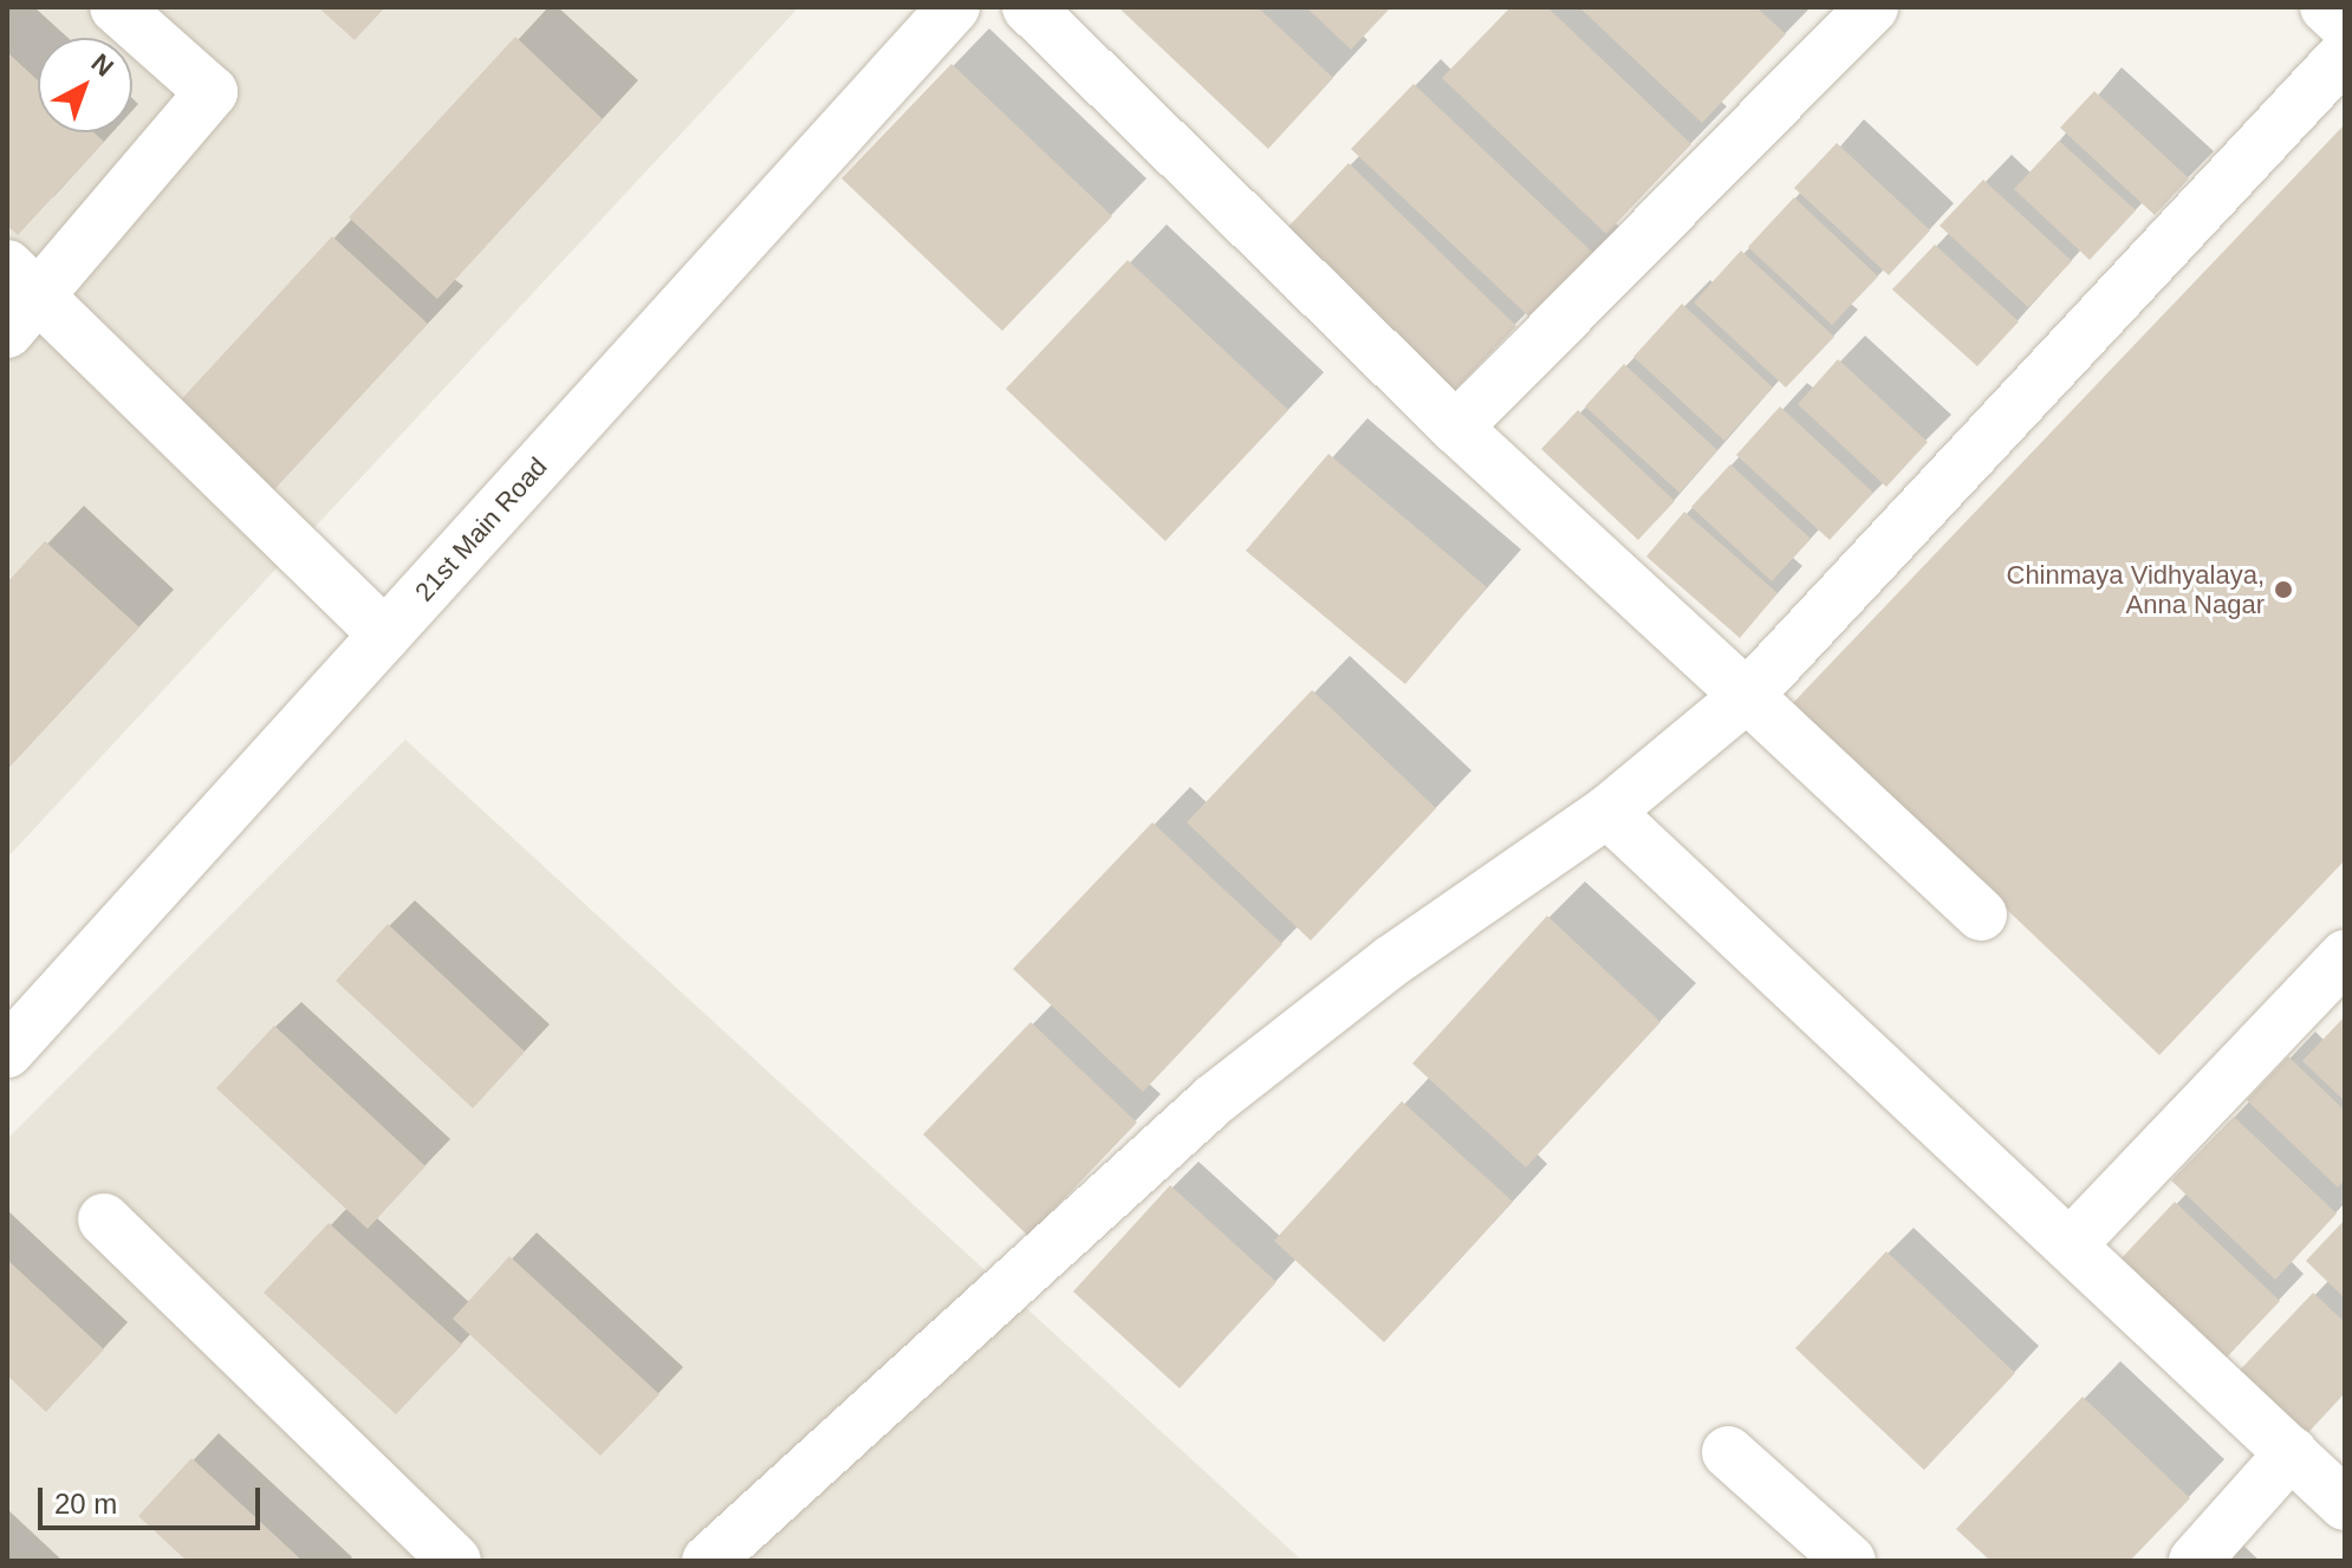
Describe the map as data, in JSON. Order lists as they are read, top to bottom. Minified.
{"streets":{"street":["21st Main Road"]},"places":["Chinmaya Vidhyalaya, Anna Nagar"],"scale_bar":"20 m","north":"top right"}
